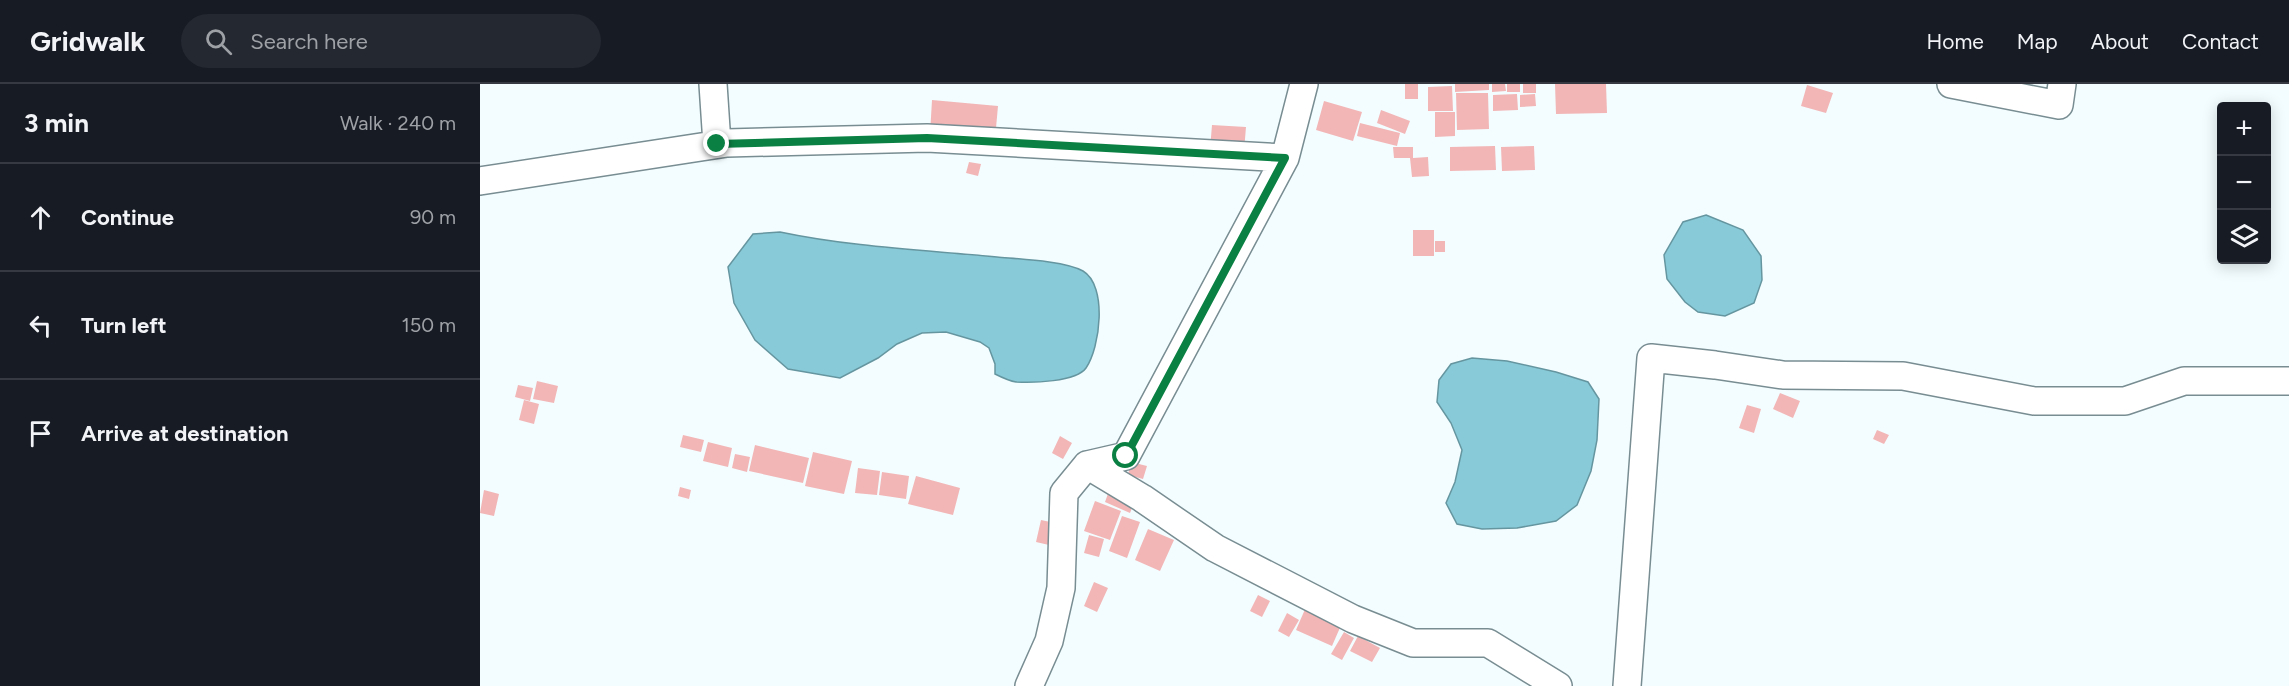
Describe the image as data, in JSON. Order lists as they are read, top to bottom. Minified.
{"page":{"header":"Gridwalk","search":"Search here","nav":["Home","Map","About","Contact"],"heading":["3 min","Walk · 240 m"],"map_buttons":["+","−"],"list":[["Continue","90 m"],["Turn left","150 m"],"Arrive at destination"]}}
